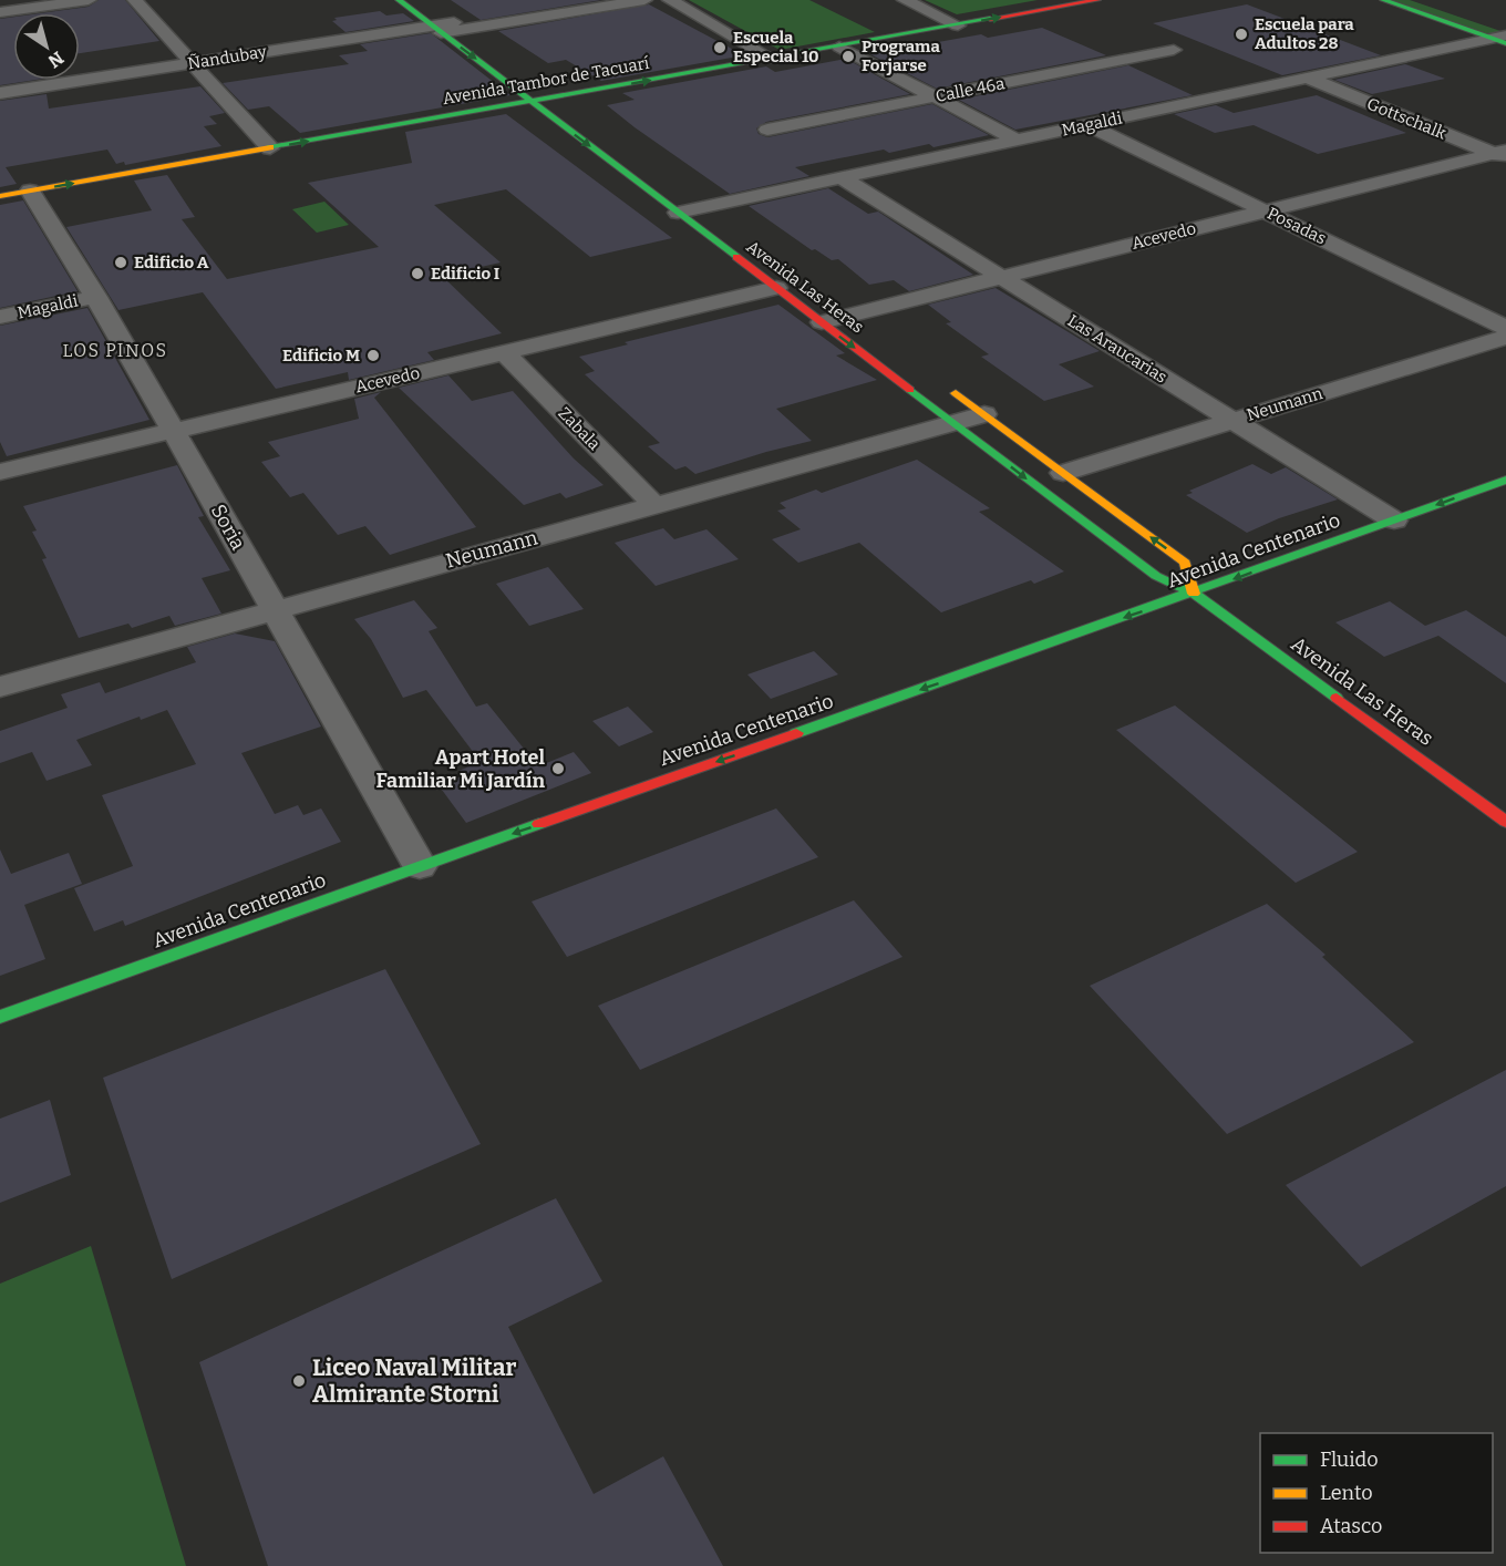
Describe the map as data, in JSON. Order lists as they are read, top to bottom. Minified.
{"streets":{"main road":["Avenida Tambor de Tacuarí","Avenida Las Heras","Avenida Centenario"],"street":["Ñandubay","Calle 46a","Gottschalk","Magaldi","Posadas","Acevedo","Las Araucarias","Neumann","Zabala","Soria"]},"crossings":[["Ñandubay","Avenida Las Heras"],["Avenida Tambor de Tacuarí","Avenida Las Heras"],["Avenida Tambor de Tacuarí","Soria"],["Gottschalk","Magaldi"],["Gottschalk","Acevedo"],["Magaldi","Posadas"],["Magaldi","Avenida Las Heras"],["Magaldi","Las Araucarias"],["Magaldi","Soria"],["Posadas","Acevedo"],["Acevedo","Avenida Las Heras"],["Acevedo","Las Araucarias"],["Acevedo","Zabala"],["Acevedo","Soria"],["Avenida Las Heras","Neumann"],["Avenida Las Heras","Avenida Centenario"],["Las Araucarias","Neumann"],["Las Araucarias","Avenida Centenario"],["Neumann","Zabala"],["Neumann","Soria"],["Soria","Avenida Centenario"]],"one_way":["Avenida Tambor de Tacuarí","Avenida Centenario"],"districts":["LOS PINOS"],"places":["Escuela para Adultos 28","Escuela Especial 10","Programa Forjarse","Edificio A","Edificio I","Edificio M","Apart Hotel Familiar Mi Jardín","Liceo Naval Militar Almirante Storni"],"legend":["Fluido","Lento","Atasco"],"north":"bottom right"}
